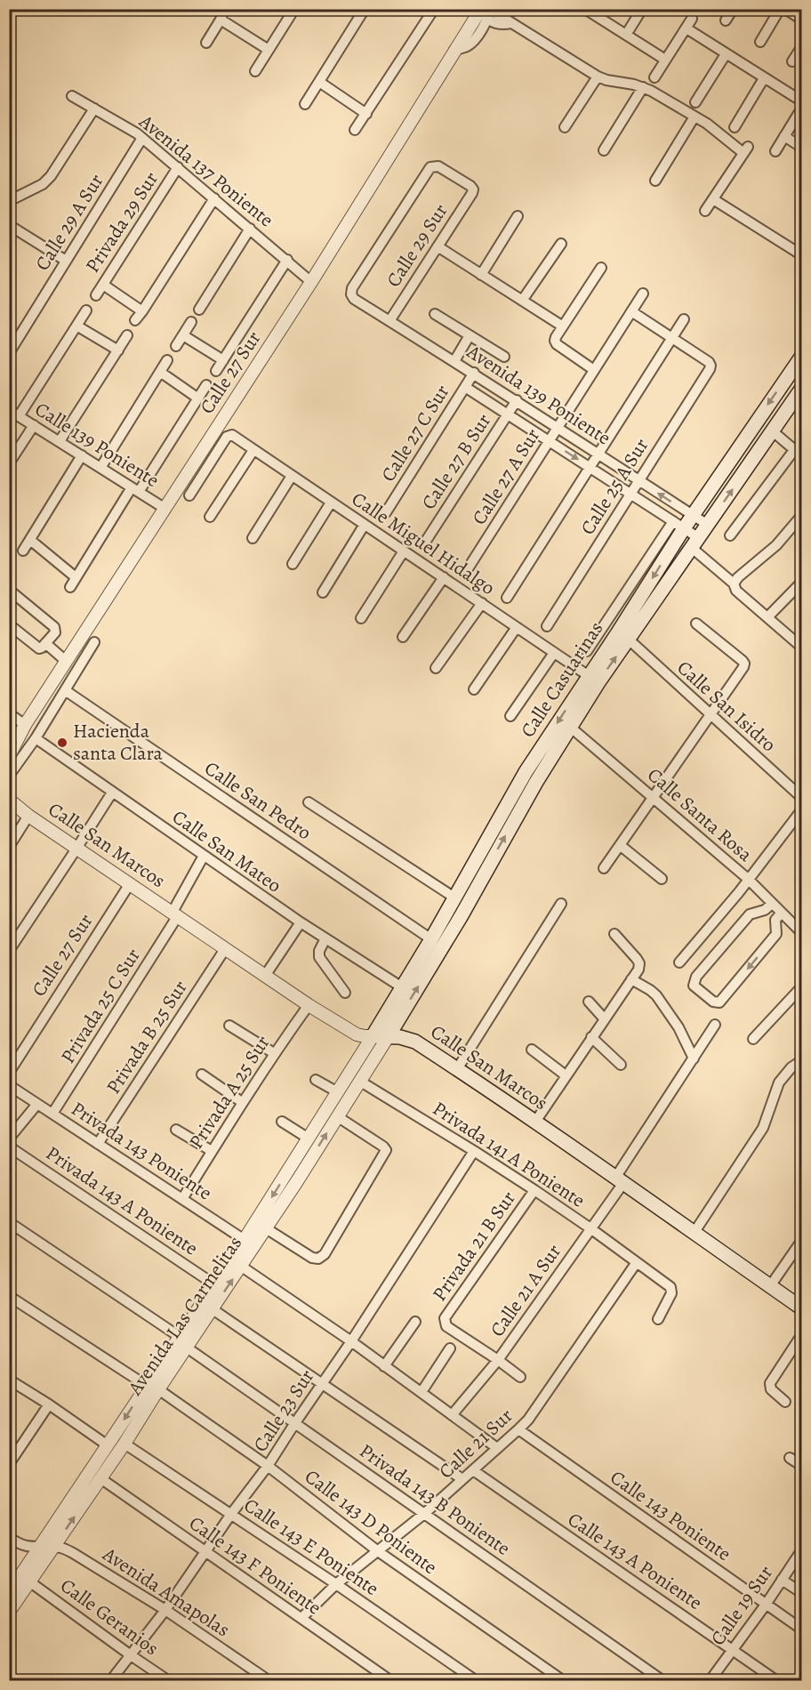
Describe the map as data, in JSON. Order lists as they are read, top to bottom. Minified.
{"streets":{"main road":["Calle Casuarinas","Calle San Marcos"],"street":["Avenida 137 Poniente","Calle 29 A Sur","Privada 29 Sur","Calle 29 Sur","Calle 27 Sur","Avenida 139 Poniente","Calle 27 C Sur","Calle 139 Poniente","Calle 27 B Sur","Calle 27 A Sur","Calle 25 A Sur","Calle Miguel Hidalgo","Calle San Isidro","Calle San Pedro","Calle Santa Rosa","Calle San Mateo","Privada 25 C Sur","Privada B 25 Sur","Privada A 25 Sur","Privada 143 Poniente","Privada 141 A Poniente","Privada 143 A Poniente","Privada 21 B Sur","Calle 21 A Sur","Avenida Las Carmelitas","Calle 23 Sur","Calle 21 Sur","Privada 143 B Poniente","Calle 143 Poniente","Calle 143 D Poniente","Calle 143 E Poniente","Calle 143 A Poniente","Calle 143 F Poniente","Avenida Amapolas","Calle 19 Sur","Calle Geranios"]},"crossings":[["Avenida 137 Poniente","Calle 29 A Sur"],["Avenida 137 Poniente","Privada 29 Sur"],["Avenida 137 Poniente","Calle 27 Sur"],["Calle 29 Sur","Avenida 139 Poniente"],["Calle 27 Sur","Calle 139 Poniente"],["Calle 27 Sur","Calle San Marcos"],["Avenida 139 Poniente","Calle 27 C Sur"],["Avenida 139 Poniente","Calle 27 B Sur"],["Avenida 139 Poniente","Calle 27 A Sur"],["Avenida 139 Poniente","Calle 25 A Sur"],["Avenida 139 Poniente","Calle Casuarinas"],["Calle Miguel Hidalgo","Calle Casuarinas"],["Calle Casuarinas","Calle San Isidro"],["Calle Casuarinas","Calle San Pedro"],["Calle Casuarinas","Calle Santa Rosa"],["Calle Casuarinas","Calle San Marcos"],["Calle Casuarinas","Calle San Mateo"],["Calle Casuarinas","Avenida Las Carmelitas"],["Calle San Marcos","Privada 25 C Sur"],["Calle San Marcos","Privada B 25 Sur"],["Calle San Marcos","Privada A 25 Sur"],["Calle San Marcos","Calle 21 A Sur"],["Calle San Marcos","Avenida Las Carmelitas"],["Calle San Mateo","Privada 25 C Sur"],["Privada 25 C Sur","Privada 143 Poniente"],["Privada B 25 Sur","Privada 143 Poniente"],["Privada A 25 Sur","Privada 143 Poniente"],["Privada 143 Poniente","Avenida Las Carmelitas"],["Privada 141 A Poniente","Privada 21 B Sur"],["Privada 141 A Poniente","Calle 21 A Sur"],["Privada 141 A Poniente","Avenida Las Carmelitas"],["Privada 141 A Poniente","Calle 23 Sur"],["Privada 141 A Poniente","Calle 21 Sur"],["Privada 143 A Poniente","Avenida Las Carmelitas"],["Privada 21 B Sur","Calle 21 A Sur"],["Avenida Las Carmelitas","Privada 143 B Poniente"],["Avenida Las Carmelitas","Calle 143 D Poniente"],["Avenida Las Carmelitas","Calle 143 E Poniente"],["Avenida Las Carmelitas","Calle 143 F Poniente"],["Avenida Las Carmelitas","Avenida Amapolas"],["Avenida Las Carmelitas","Calle Geranios"],["Calle 23 Sur","Privada 143 B Poniente"],["Calle 23 Sur","Calle 143 D Poniente"],["Calle 23 Sur","Calle 143 E Poniente"],["Calle 23 Sur","Calle 143 F Poniente"],["Calle 23 Sur","Avenida Amapolas"],["Calle 23 Sur","Calle Geranios"],["Calle 21 Sur","Privada 143 B Poniente"],["Calle 21 Sur","Calle 143 Poniente"],["Calle 21 Sur","Calle 143 D Poniente"],["Calle 21 Sur","Calle 143 E Poniente"],["Calle 21 Sur","Calle 143 A Poniente"],["Calle 21 Sur","Calle 143 F Poniente"],["Calle 143 Poniente","Calle 19 Sur"],["Calle 143 A Poniente","Calle 19 Sur"]],"places":["Hacienda santa Clara"]}
